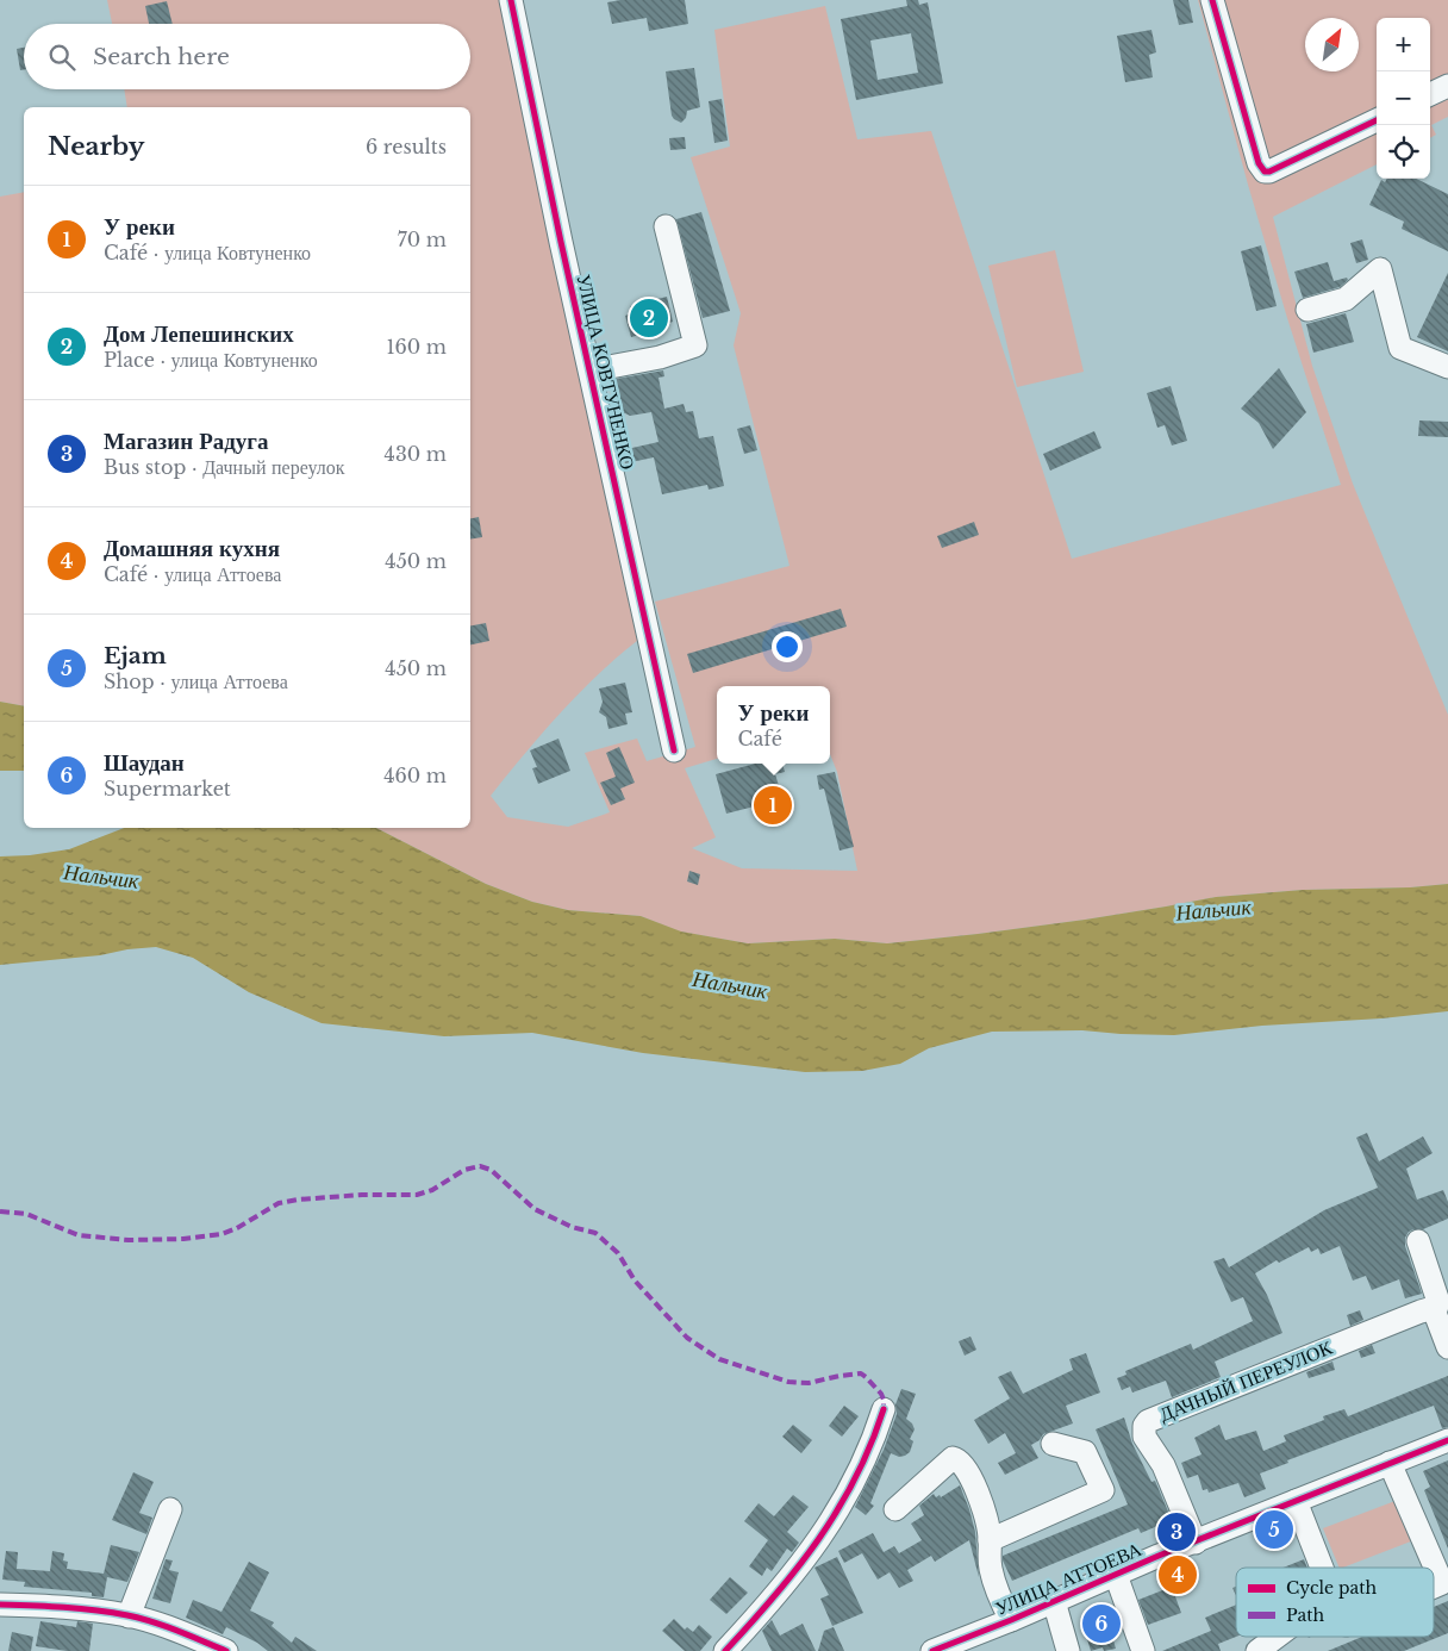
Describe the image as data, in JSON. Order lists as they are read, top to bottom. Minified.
{"streets":{"street":["УЛИЦА КОВТУНЕНКО","ДАЧНЫЙ ПЕРЕУЛОК","УЛИЦА АТТОЕВА"]},"crossings":[["ДАЧНЫЙ ПЕРЕУЛОК","УЛИЦА АТТОЕВА"]],"water":["Нальчик"],"legend":["Cycle path","Path"],"north":"top right","page":{"map_buttons":["+","−"],"search":"Search here","heading":["Nearby","6 results"],"list":[{"mark":"1","name":"У реки","note":"Café · улица Ковтуненко","value":"70 m"},{"mark":"2","name":"Дом Лепешинских","note":"Place · улица Ковтуненко","value":"160 m"},{"mark":"3","name":"Магазин Радуга","note":"Bus stop · Дачный переулок","value":"430 m"},{"mark":"4","name":"Домашняя кухня","note":"Café · улица Аттоева","value":"450 m"},{"mark":"5","name":"Ejam","note":"Shop · улица Аттоева","value":"450 m"},{"mark":"6","name":"Шаудан","note":"Supermarket","value":"460 m"}],"pins":["2","1","5","3","4","6"],"popup":["У реки","Café"]}}
